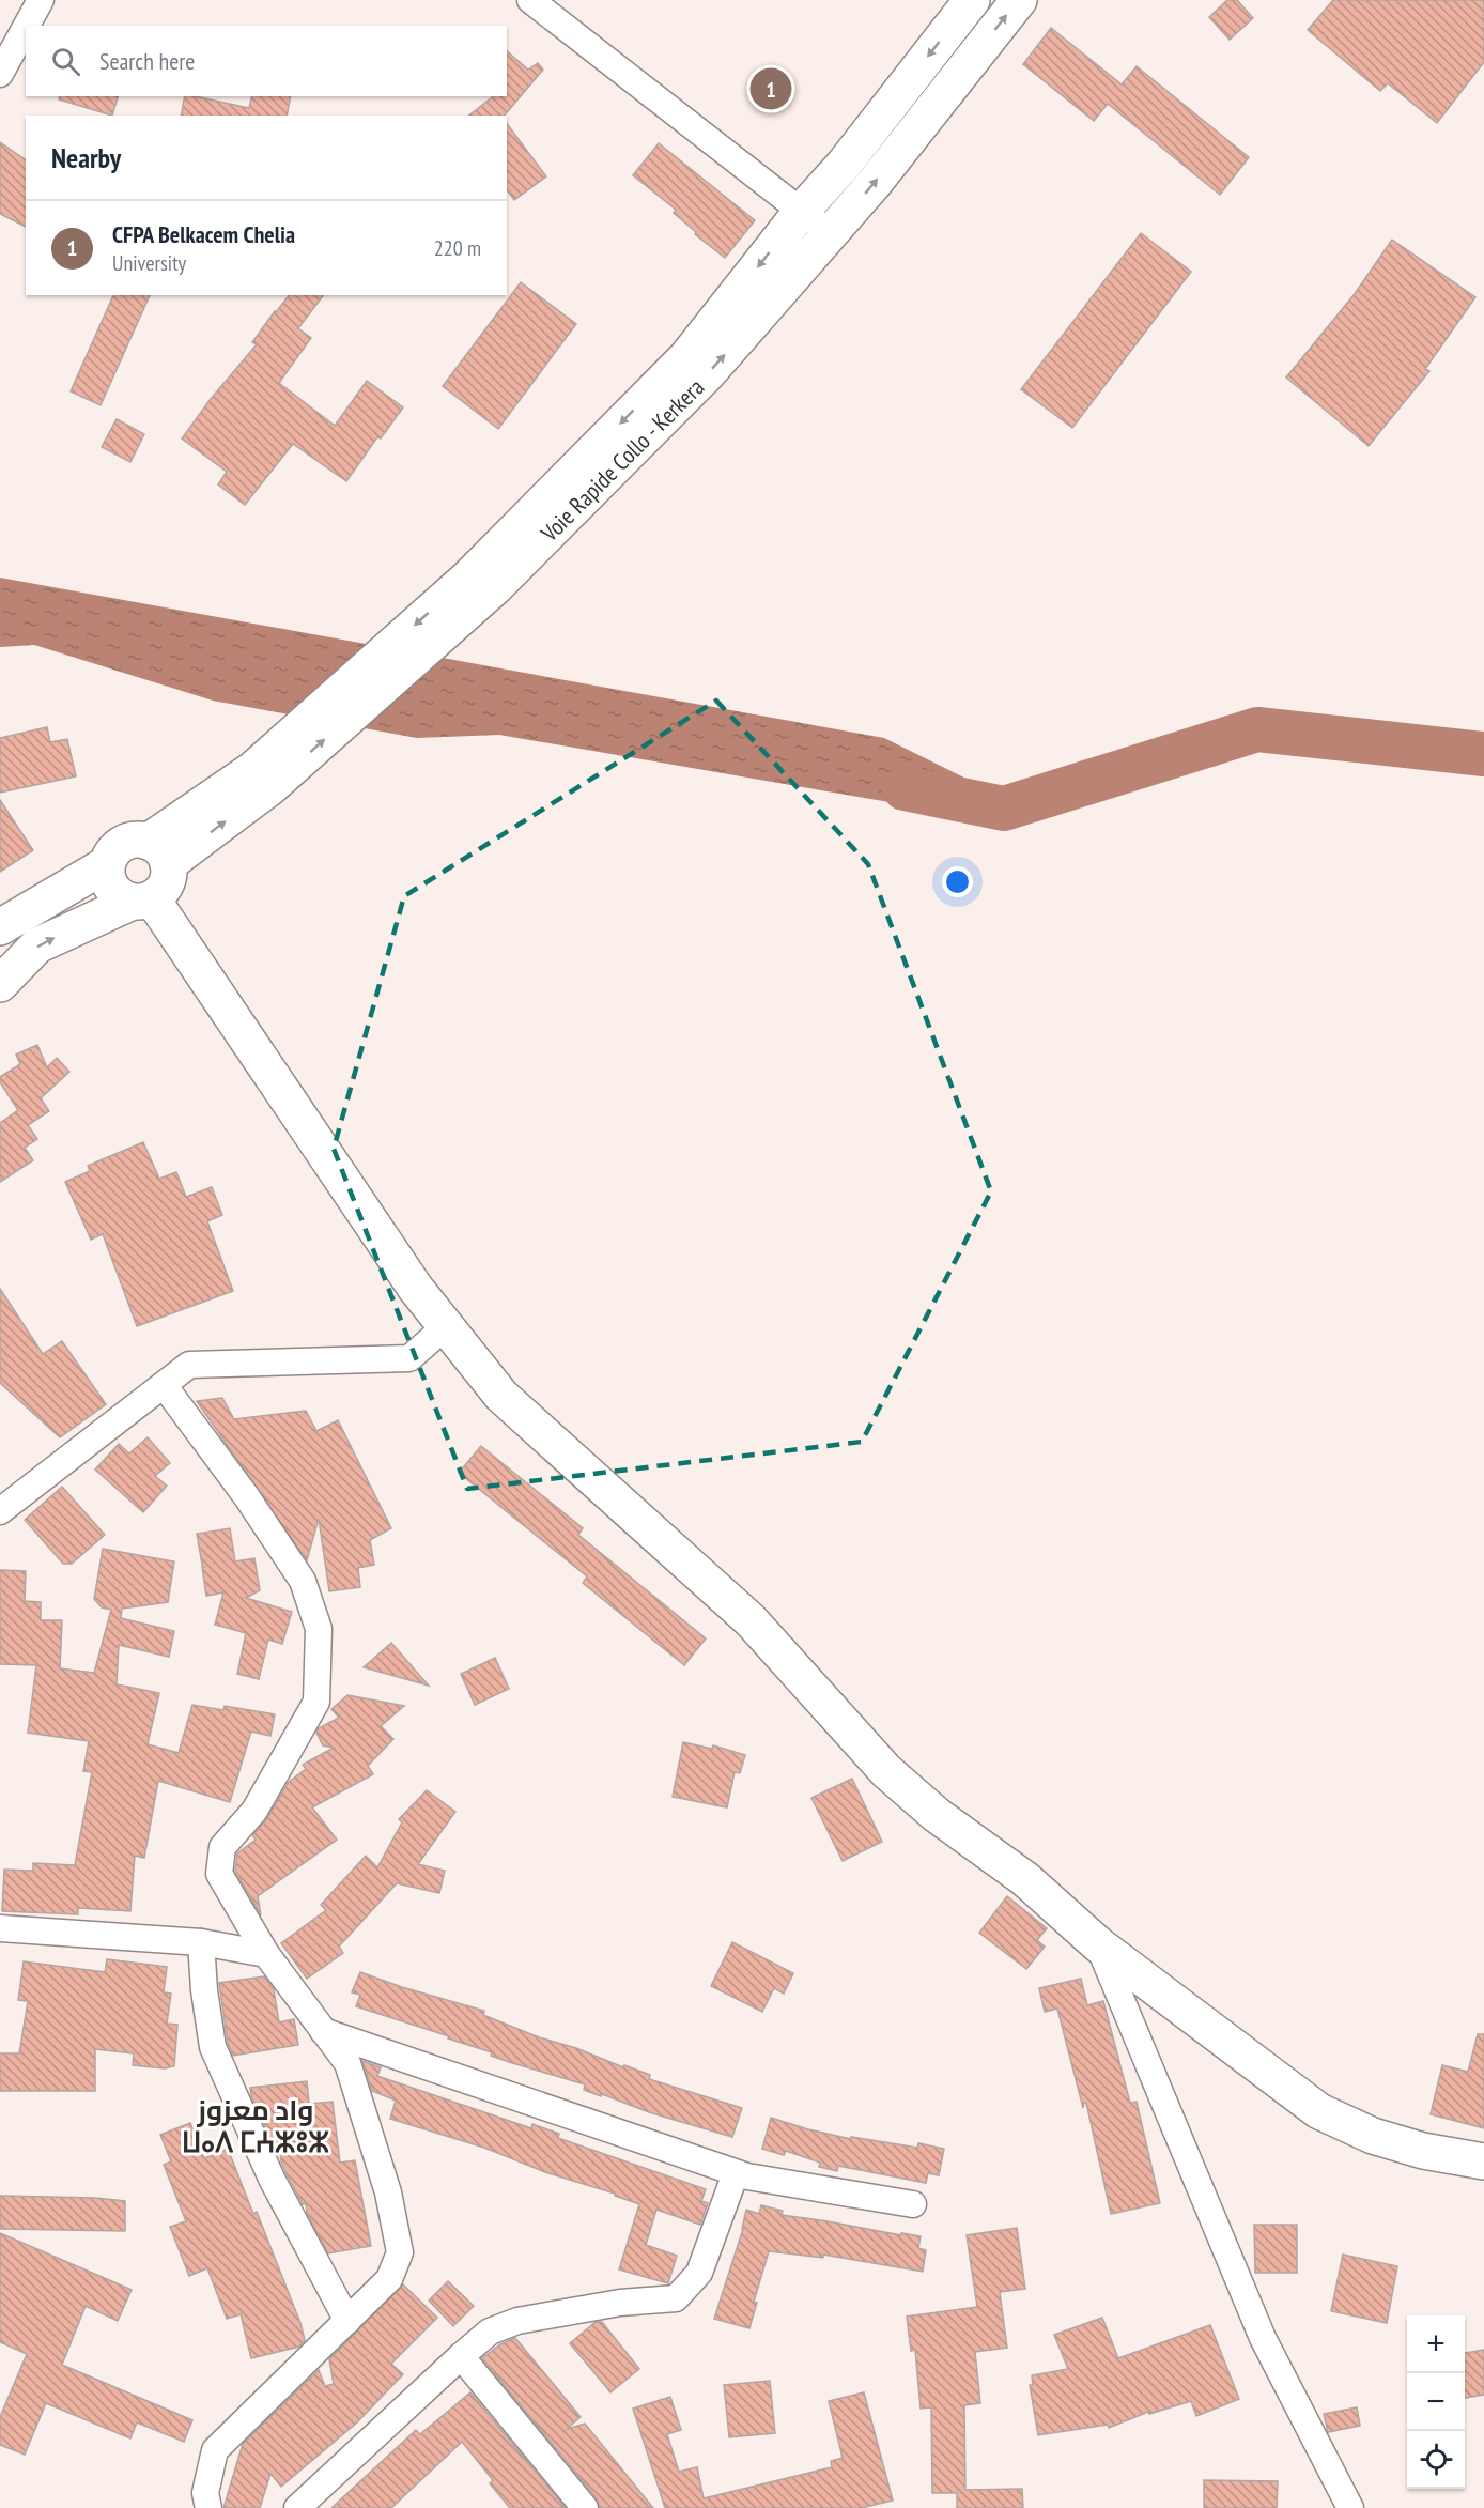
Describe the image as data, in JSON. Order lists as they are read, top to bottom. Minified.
{"streets":{"main road":["Voie Rapide Collo - Kerkera"]},"districts":["واد معزوز ⵡⴰⴷ ⵎⵄⵣⵓⵣ"],"page":{"search":"Search here","pins":"1","heading":"Nearby","list":[{"mark":"1","name":"CFPA Belkacem Chelia","note":"University","value":"220 m"}],"map_buttons":["+","−"]}}
